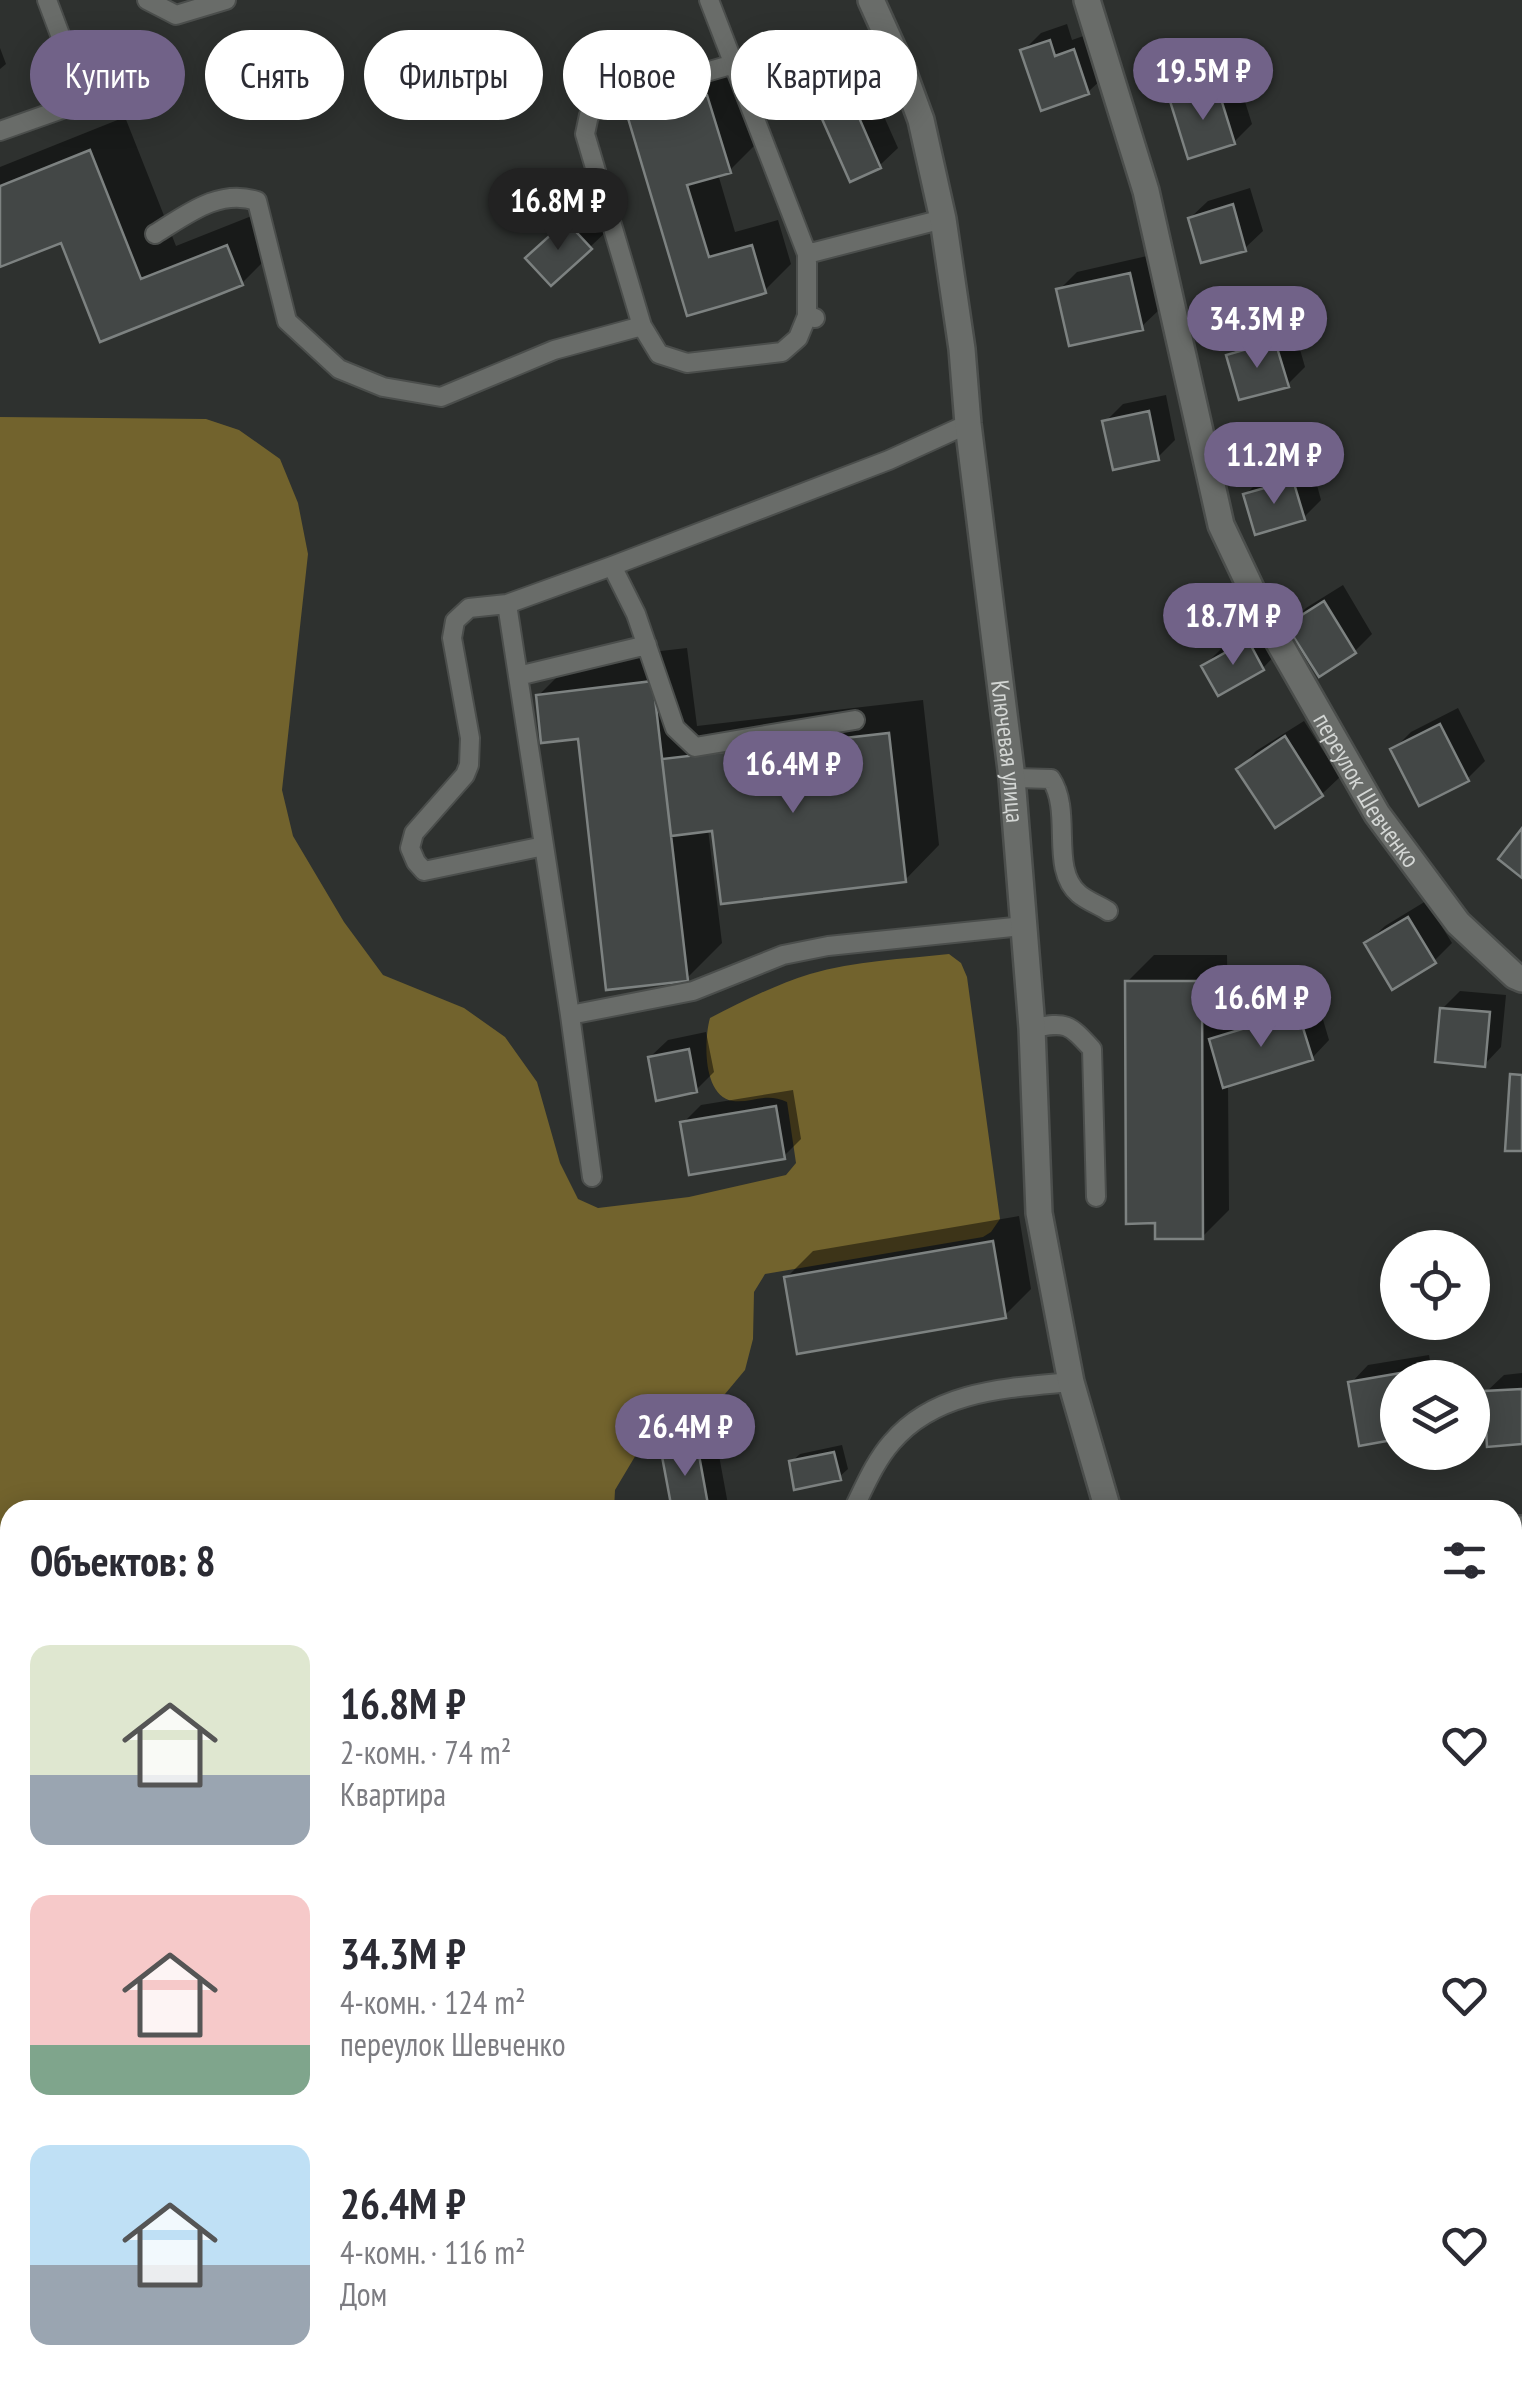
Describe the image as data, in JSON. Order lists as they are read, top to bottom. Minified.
{"streets":{"street":["Ключевая улица","переулок Шевченко"]},"page":{"chip":["Купить","Снять","Фильтры","Новое","Квартира"],"price":["19.5M ₽","16.8M ₽","34.3M ₽","11.2M ₽","18.7M ₽","16.4M ₽","16.6M ₽","26.4M ₽"],"heading":"Объектов: 8","list":[{"name":"16.8M ₽","note":"2-комн. · 74 m² · Квартира"},{"name":"34.3M ₽","note":"4-комн. · 124 m² · переулок Шевченко"},{"name":"26.4M ₽","note":"4-комн. · 116 m² · Дом"}]}}
